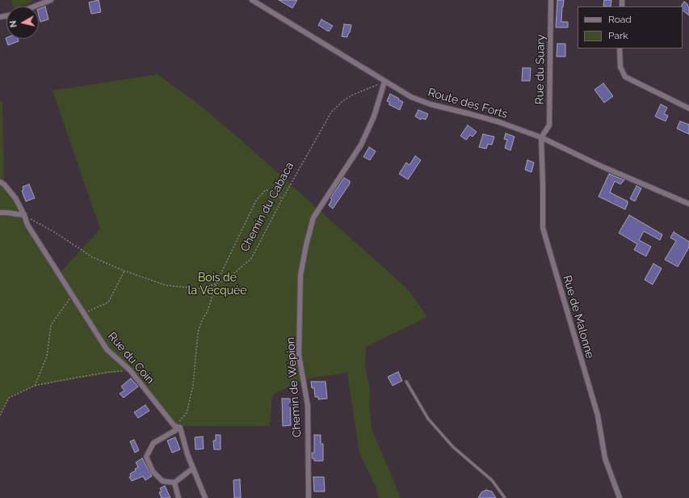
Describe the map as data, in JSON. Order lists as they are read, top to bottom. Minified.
{"streets":{"street":["Rue du Suary","Route des Forts","Rue de Malonne","Rue du Coin","Chemin de Wépion"],"path":["Chemin du Cabaca"]},"crossings":[["Rue du Suary","Route des Forts"],["Rue du Suary","Rue de Malonne"],["Route des Forts","Chemin du Cabaca"],["Route des Forts","Rue de Malonne"],["Route des Forts","Chemin de Wépion"],["Chemin du Cabaca","Rue du Coin"],["Chemin du Cabaca","Chemin de Wépion"]],"parks":["Bois de la Vecquée"],"legend":["Road","Park"],"north":"left"}
